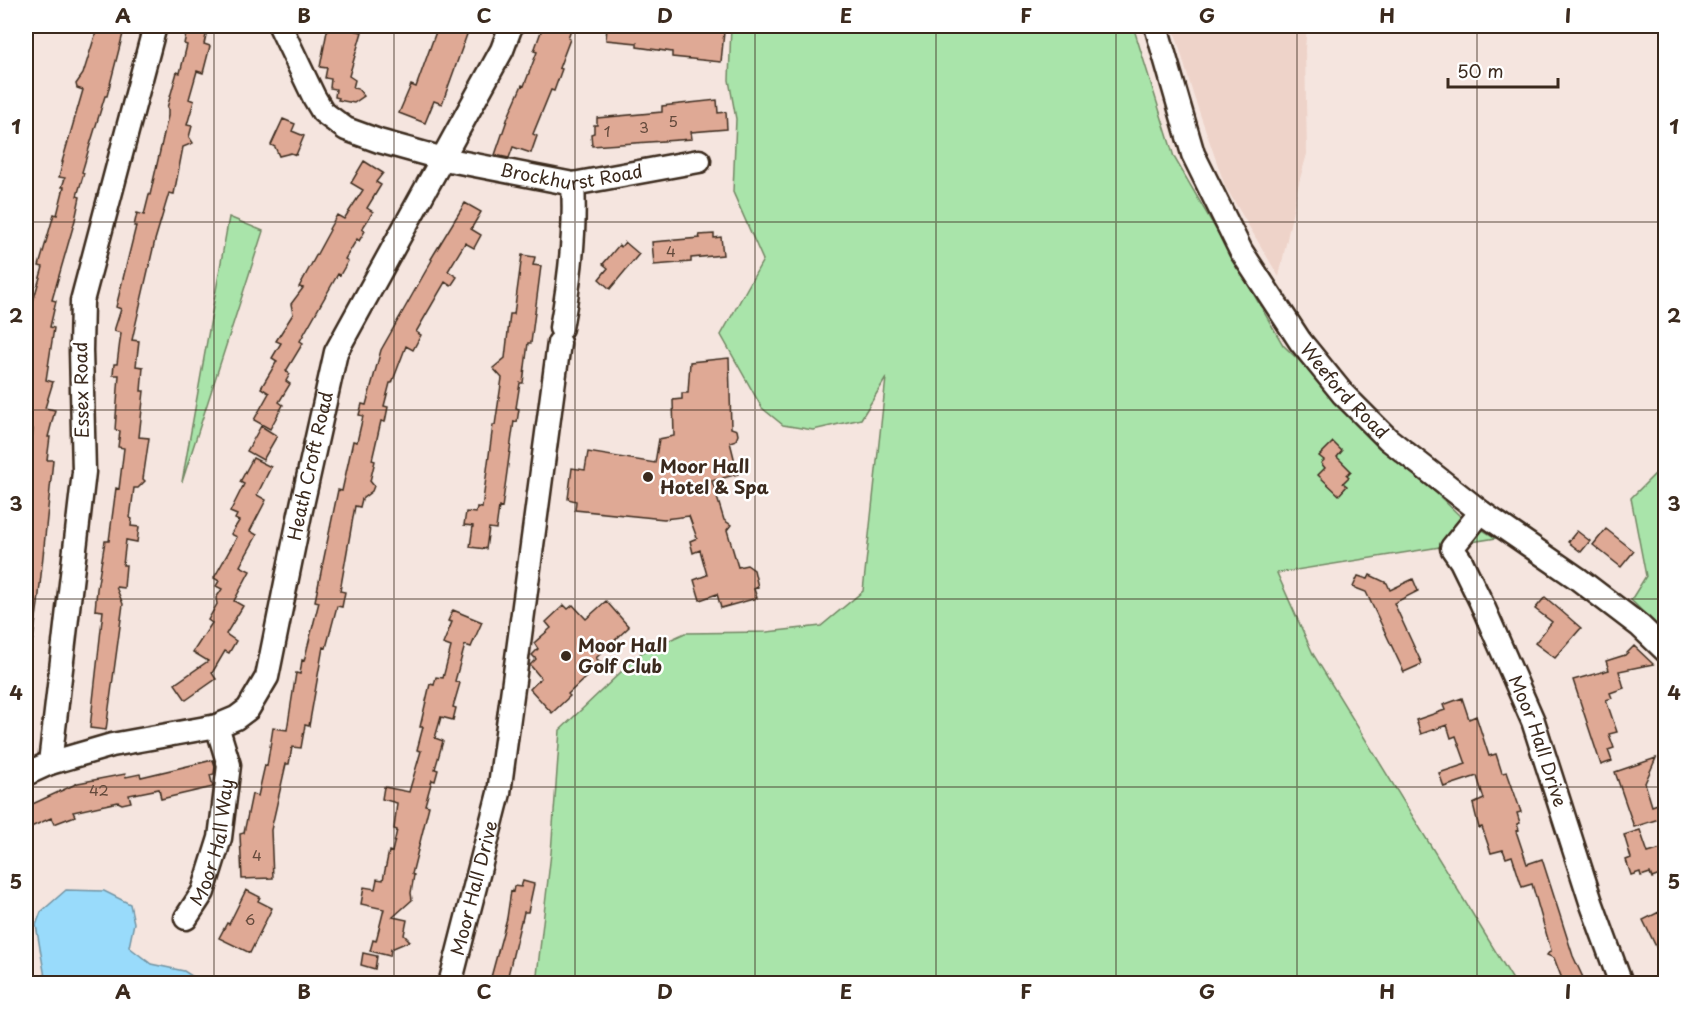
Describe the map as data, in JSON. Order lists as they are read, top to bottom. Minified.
{"streets":{"street":["Brockhurst Road","Essex Road","Weeford Road","Heath Croft Road","Moor Hall Drive","Moor Hall Way"]},"crossings":[["Brockhurst Road","Heath Croft Road"],["Brockhurst Road","Moor Hall Drive"],["Essex Road","Heath Croft Road"],["Weeford Road","Moor Hall Drive"],["Heath Croft Road","Moor Hall Way"]],"places":["Moor Hall Hotel & Spa","Moor Hall Golf Club"],"house_numbers":["5","3","1","4","42","4","6"],"scale_bar":"50 m","grid":{"columns":["A","B","C","D","E","F","G","H","I"],"rows":["1","2","3","4","5"]}}
